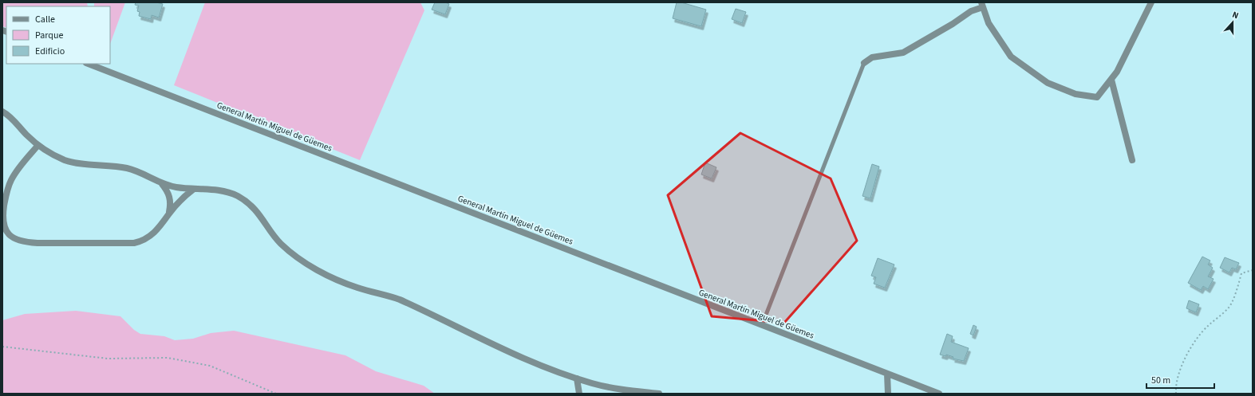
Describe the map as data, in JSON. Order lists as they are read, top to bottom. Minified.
{"streets":{"street":["General Martín Miguel de Güemes"]},"legend":["Calle","Parque","Edificio"],"scale_bar":"50 m","north":"top"}
